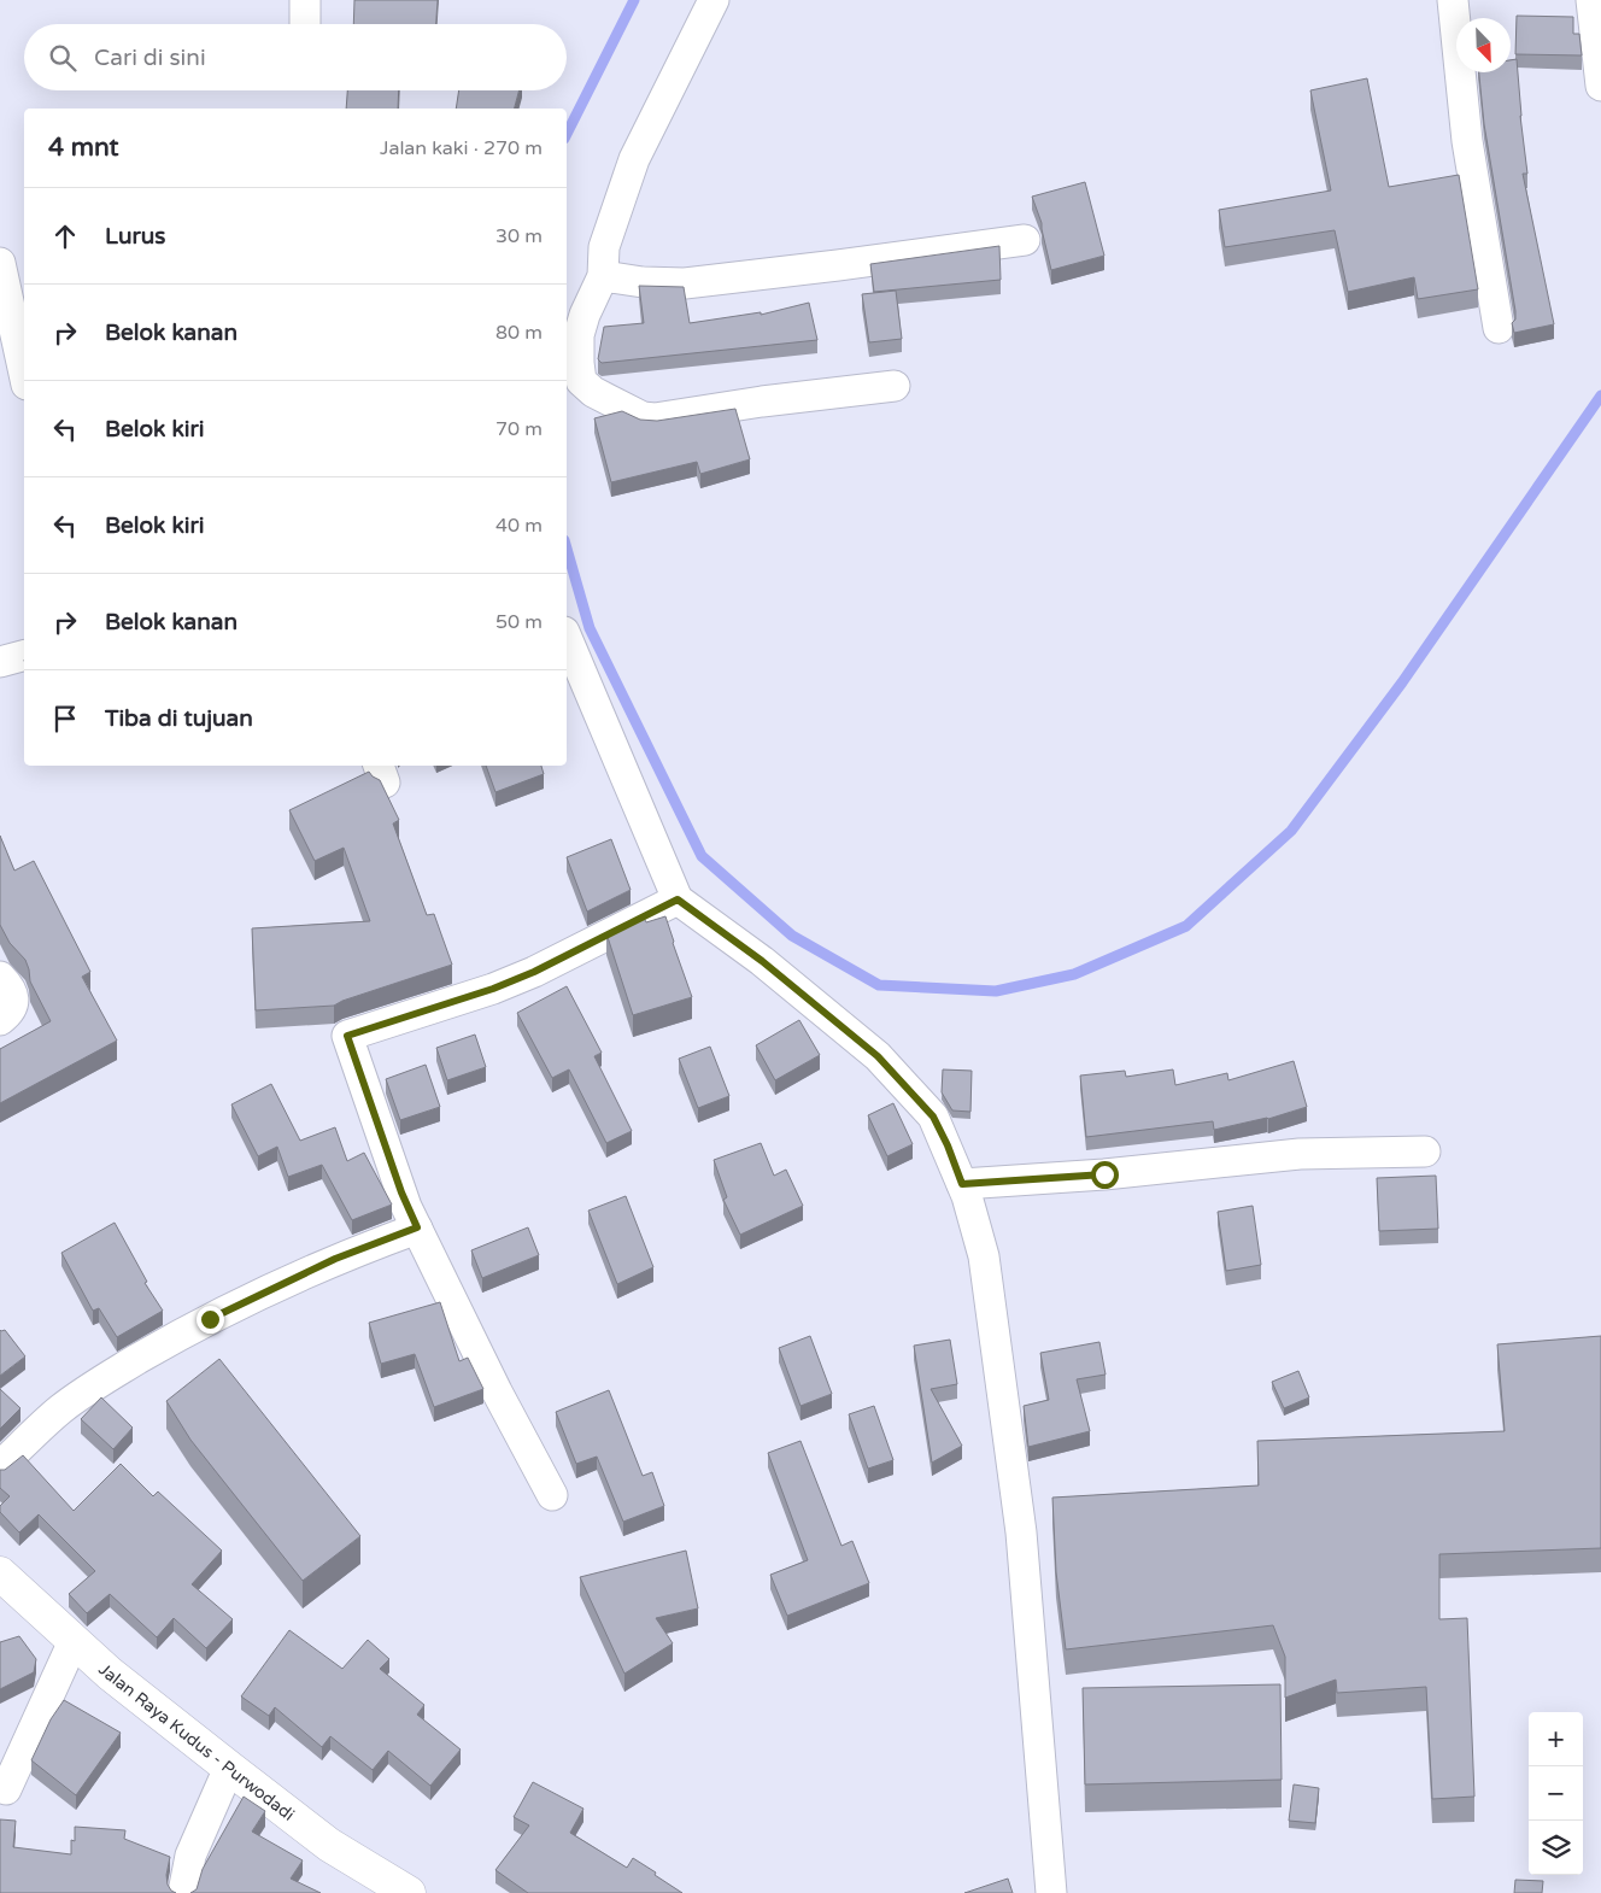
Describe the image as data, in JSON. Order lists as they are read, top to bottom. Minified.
{"streets":{"main road":["Jalan Raya Kudus - Purwodadi"]},"north":"bottom right","page":{"search":"Cari di sini","heading":["4 mnt","Jalan kaki · 270 m"],"list":[["Lurus","30 m"],["Belok kanan","80 m"],["Belok kiri","70 m"],["Belok kiri","40 m"],["Belok kanan","50 m"],"Tiba di tujuan"],"map_buttons":["+","−"]}}
